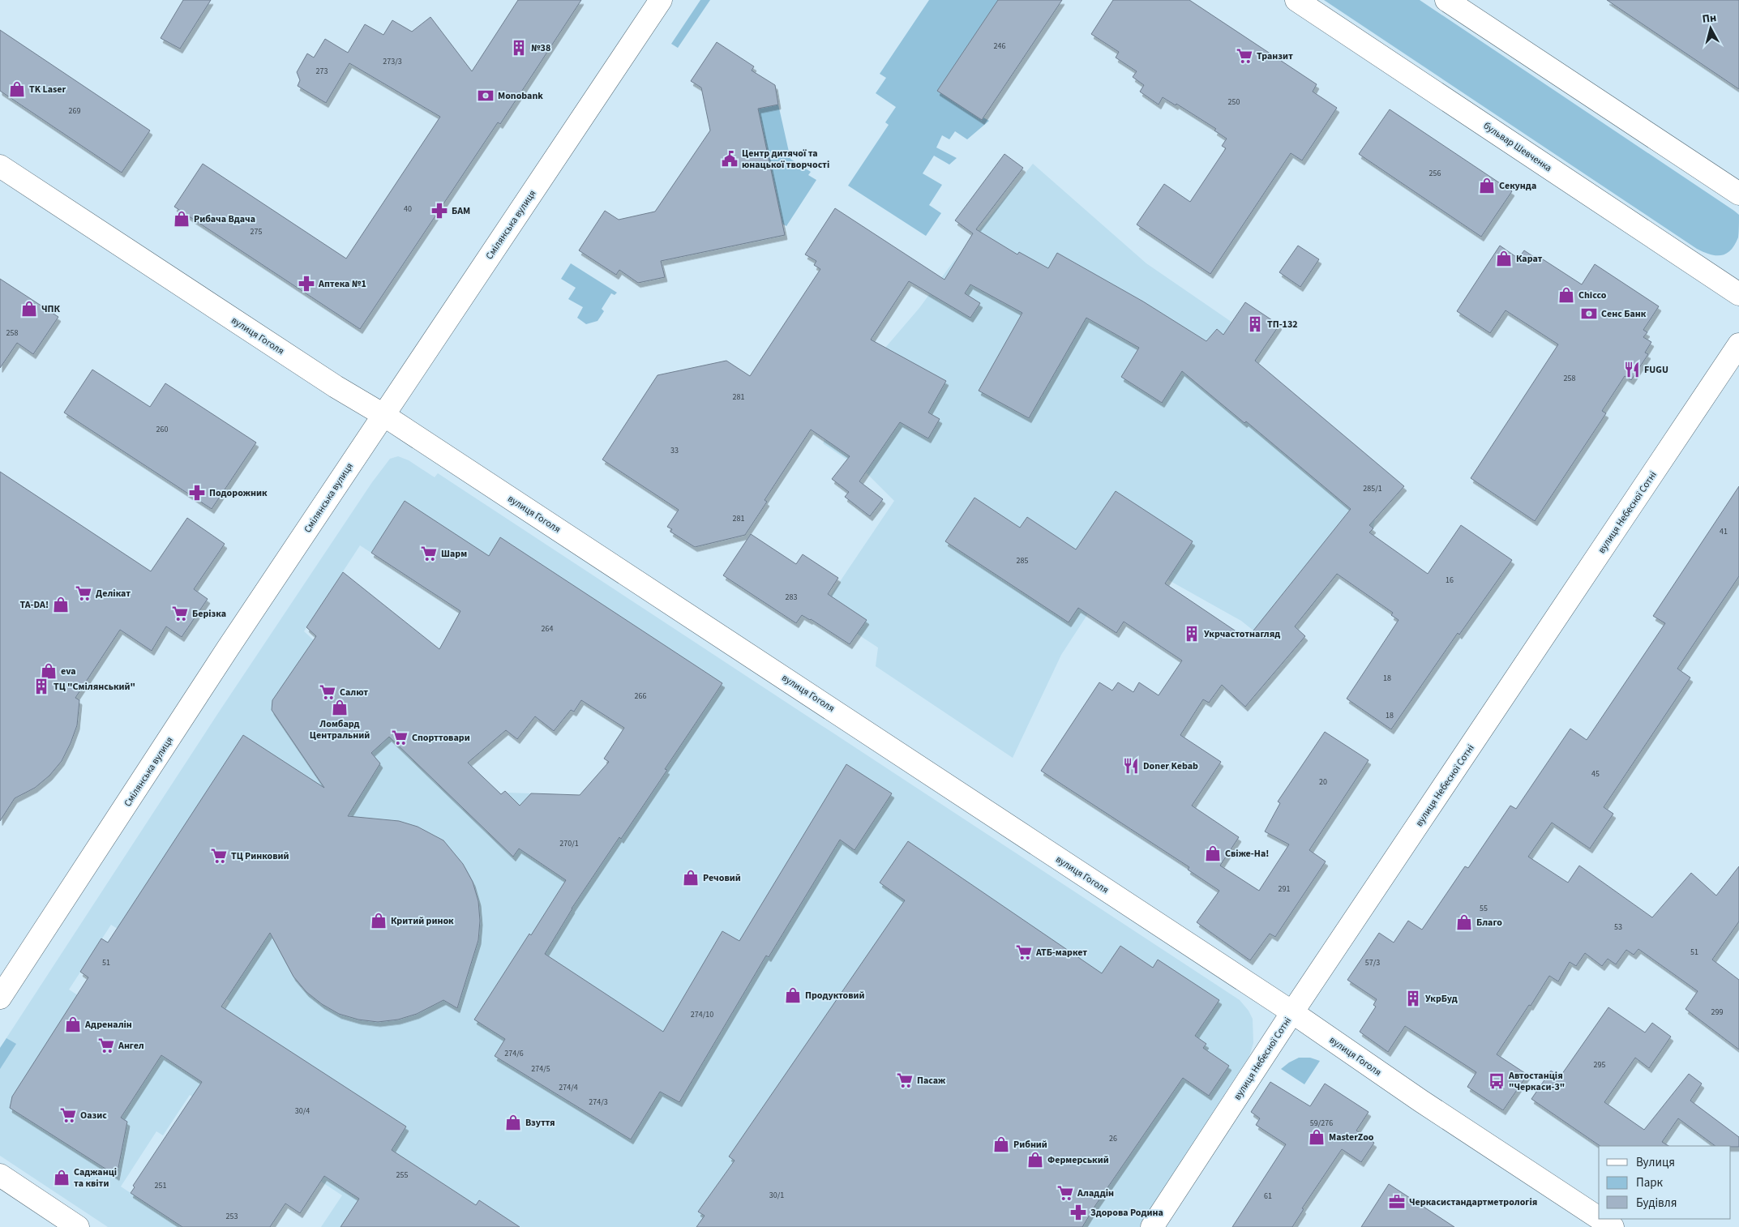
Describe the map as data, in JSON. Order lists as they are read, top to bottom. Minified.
{"streets":{"street":["бульвар Шевченка","Смілянська вулиця","вулиця Гоголя","вулиця Небесної Сотні"]},"crossings":[["Смілянська вулиця","вулиця Гоголя"],["вулиця Гоголя","вулиця Небесної Сотні"]],"places":{"building":["№38","ТП-132","Укрчастотнагляд","ТЦ \"Смілянський\"","УкрБуд"],"supermarket":["Транзит","Шарм","Делікат","Берізка","Салют","Спорттовари","ТЦ Ринковий","АТБ-маркет","Ангел","Пасаж","Оазис","Аладдін"],"shop":["TK Laser","Секунда","Рибача Вдача","Карат","Chicco","ЧПК","TA-DA!","eva","Ломбард Центральний","Свіже-На!","Речовий","Критий ринок","Благо","Продуктовий","Адреналін","Взуття","MasterZoo","Рибний","Фермерський","Саджанці та квіти"],"bank":["Monobank","Сенс Банк"],"public building":["Центр дитячої та юнацької творчості"],"pharmacy":["БАМ","Аптека №1","Подорожник","Здорова Родина"],"restaurant":["FUGU","Doner Kebab"],"bus stop":["Автостанція \"Черкаси-3\""],"office":["Черкасистандартметрологія"]},"house_numbers":["246","273/3","273","250","269","256","40","275","258","258","281","260","33","285/1","281","41","285","16","283","264","18","266","18","45","20","270/1","291","55","53","51","51","57/3","299","274/10","274/6","295","274/5","274/4","274/3","30/4","59/276","26","255","251","30/1","61","253"],"legend":["Вулиця","Парк","Будівля"],"north":"top"}
